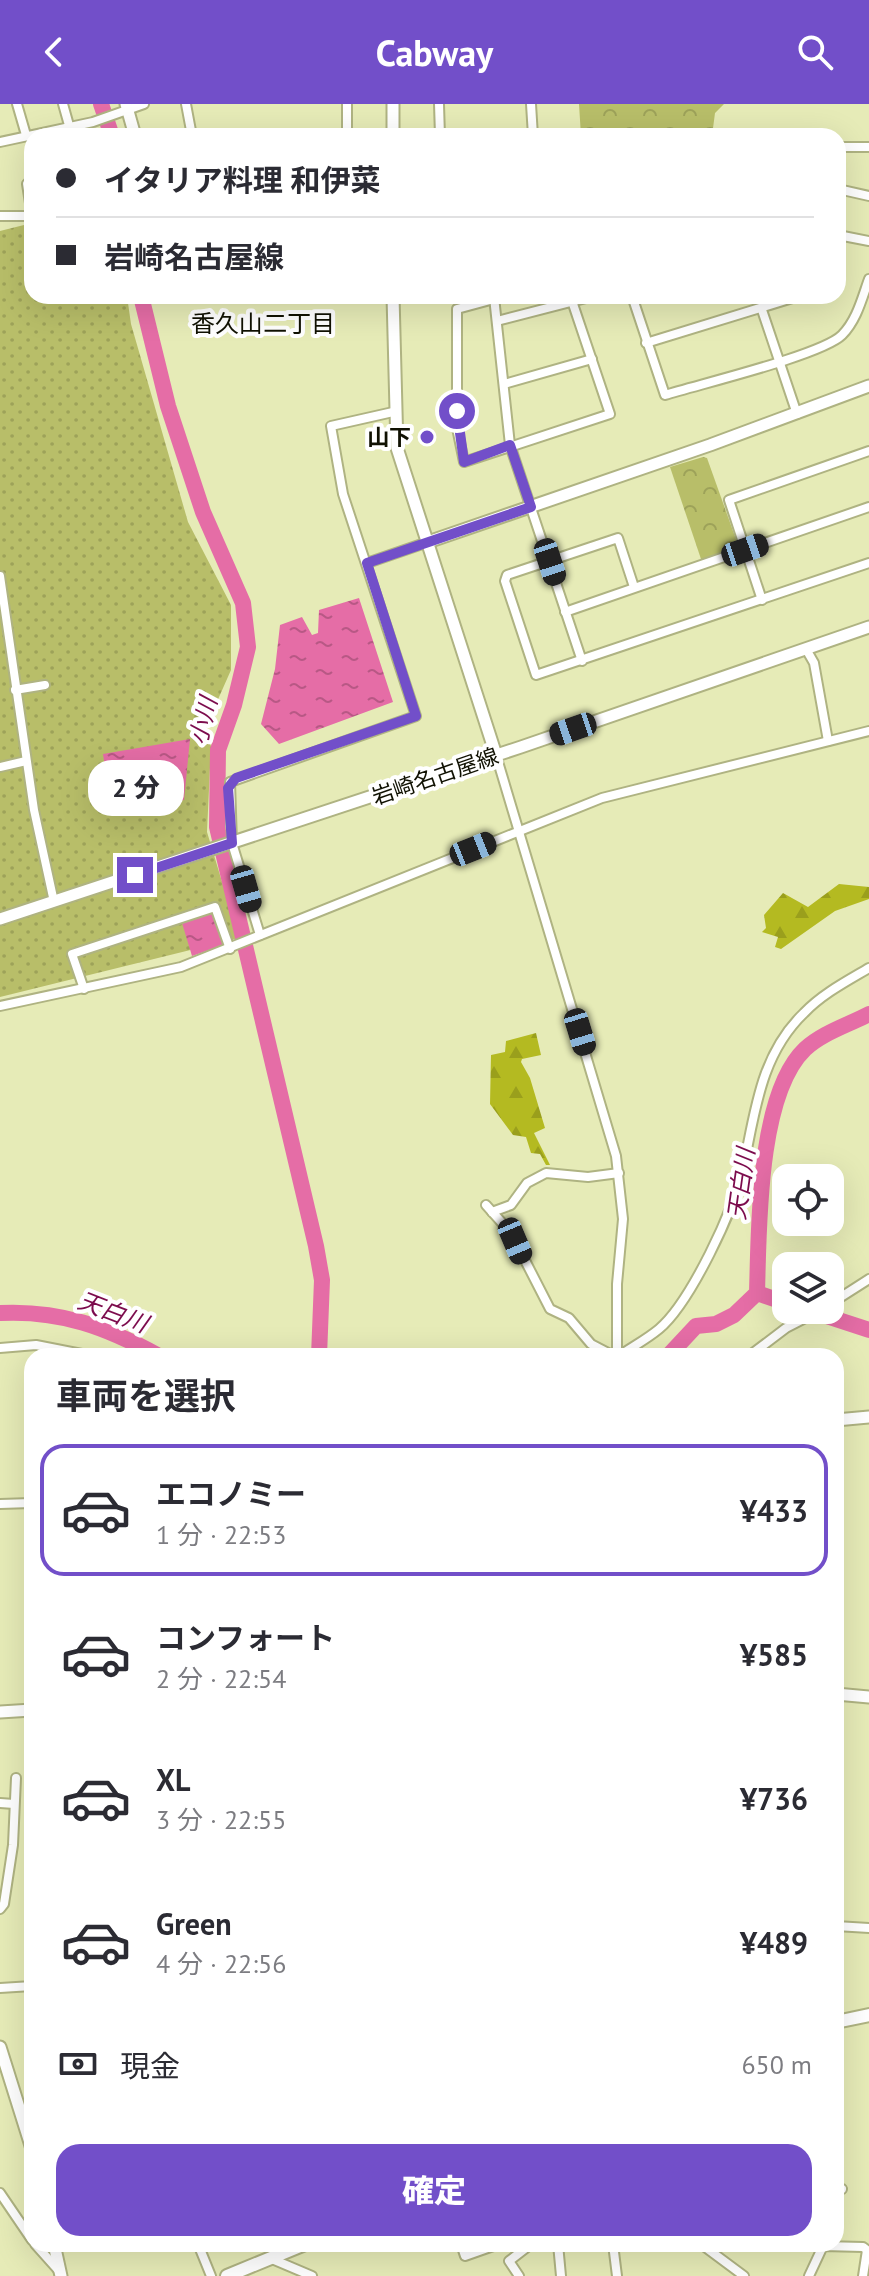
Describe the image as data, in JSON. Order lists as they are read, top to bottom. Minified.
{"streets":{"street":["岩崎名古屋線"]},"districts":["香久山二丁目"],"water":["小川","天白川"],"places":["山下"],"page":{"header":"Cabway","banner":["イタリア料理 和伊菜","岩崎名古屋線"],"bubble":"2 分","heading":"車両を選択","list":[{"name":"エコノミー","note":"1 分 · 22:53","value":"¥433"},{"name":"コンフォート","note":"2 分 · 22:54","value":"¥585"},{"name":"XL","note":"3 分 · 22:55","value":"¥736"},{"name":"Green","note":"4 分 · 22:56","value":"¥489"}],"pay":["現金","650 m"],"buttons":"確定"}}
